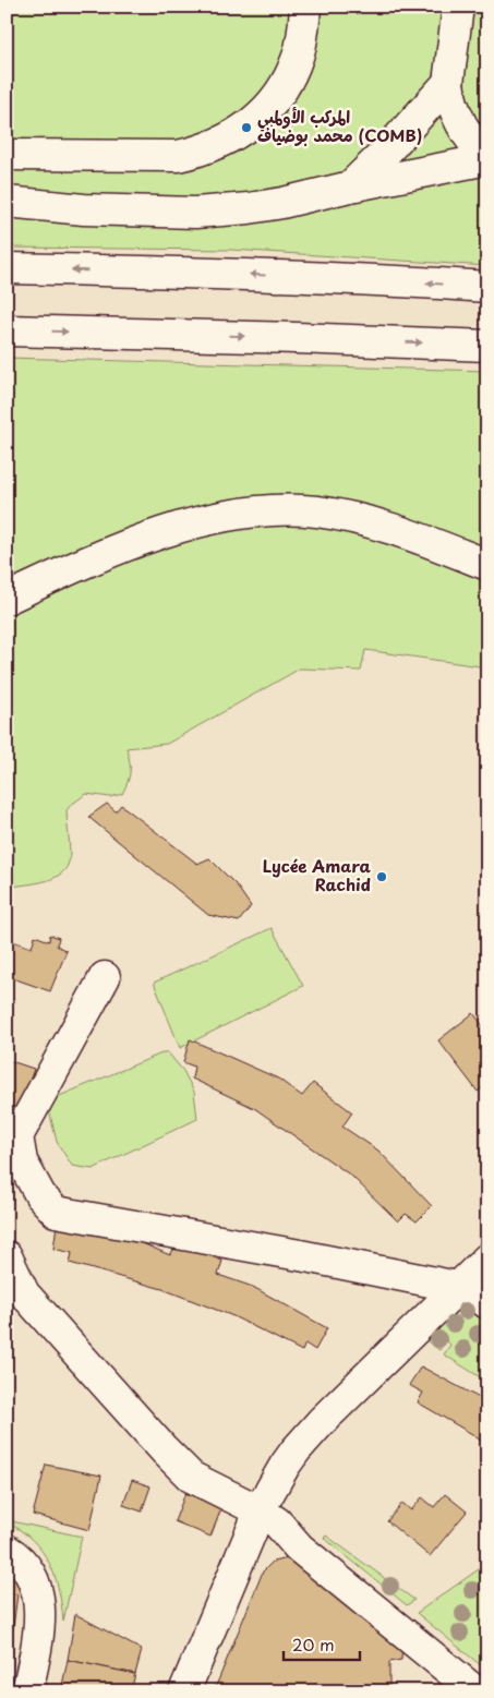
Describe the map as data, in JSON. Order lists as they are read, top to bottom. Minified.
{"places":["المركب الأولمبي محمد بوضياف (COMB)","Lycée Amara Rachid"],"scale_bar":"20 m"}
